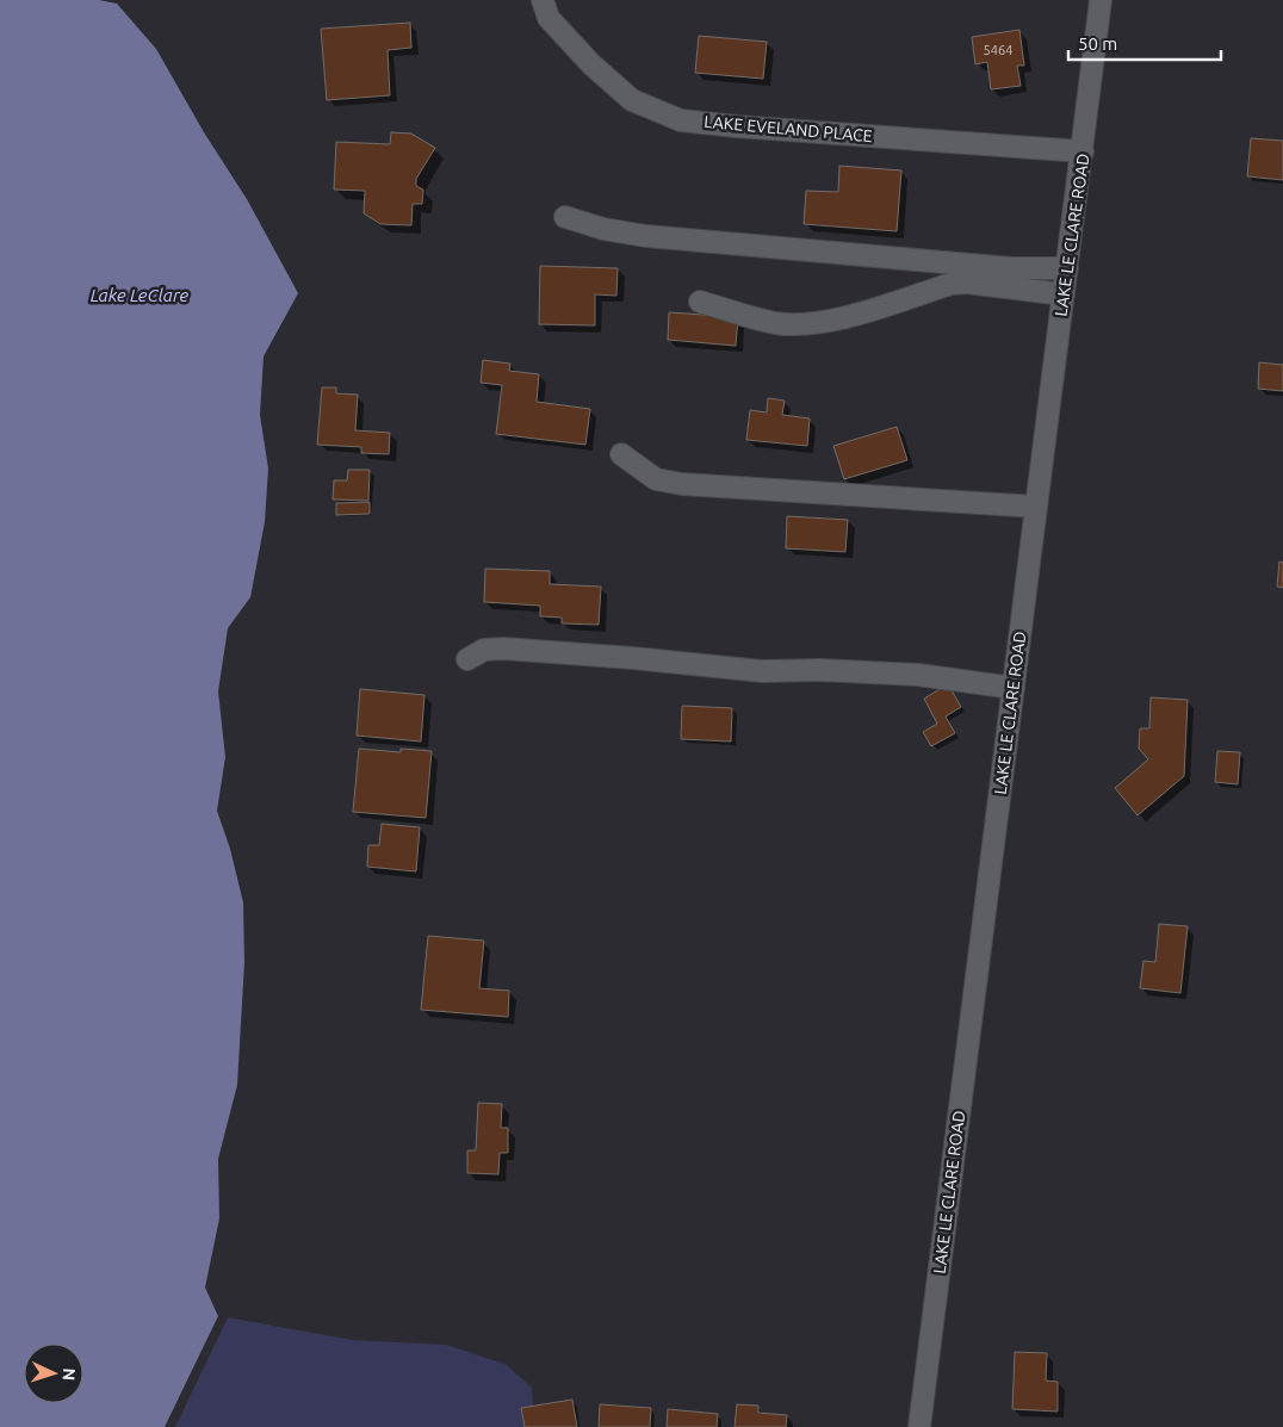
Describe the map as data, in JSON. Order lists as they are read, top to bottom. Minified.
{"streets":{"street":["LAKE EVELAND PLACE","LAKE LE CLARE ROAD"]},"crossings":[["LAKE EVELAND PLACE","LAKE LE CLARE ROAD"]],"water":["Lake LeClare"],"house_numbers":["5464"],"scale_bar":"50 m","north":"right"}
